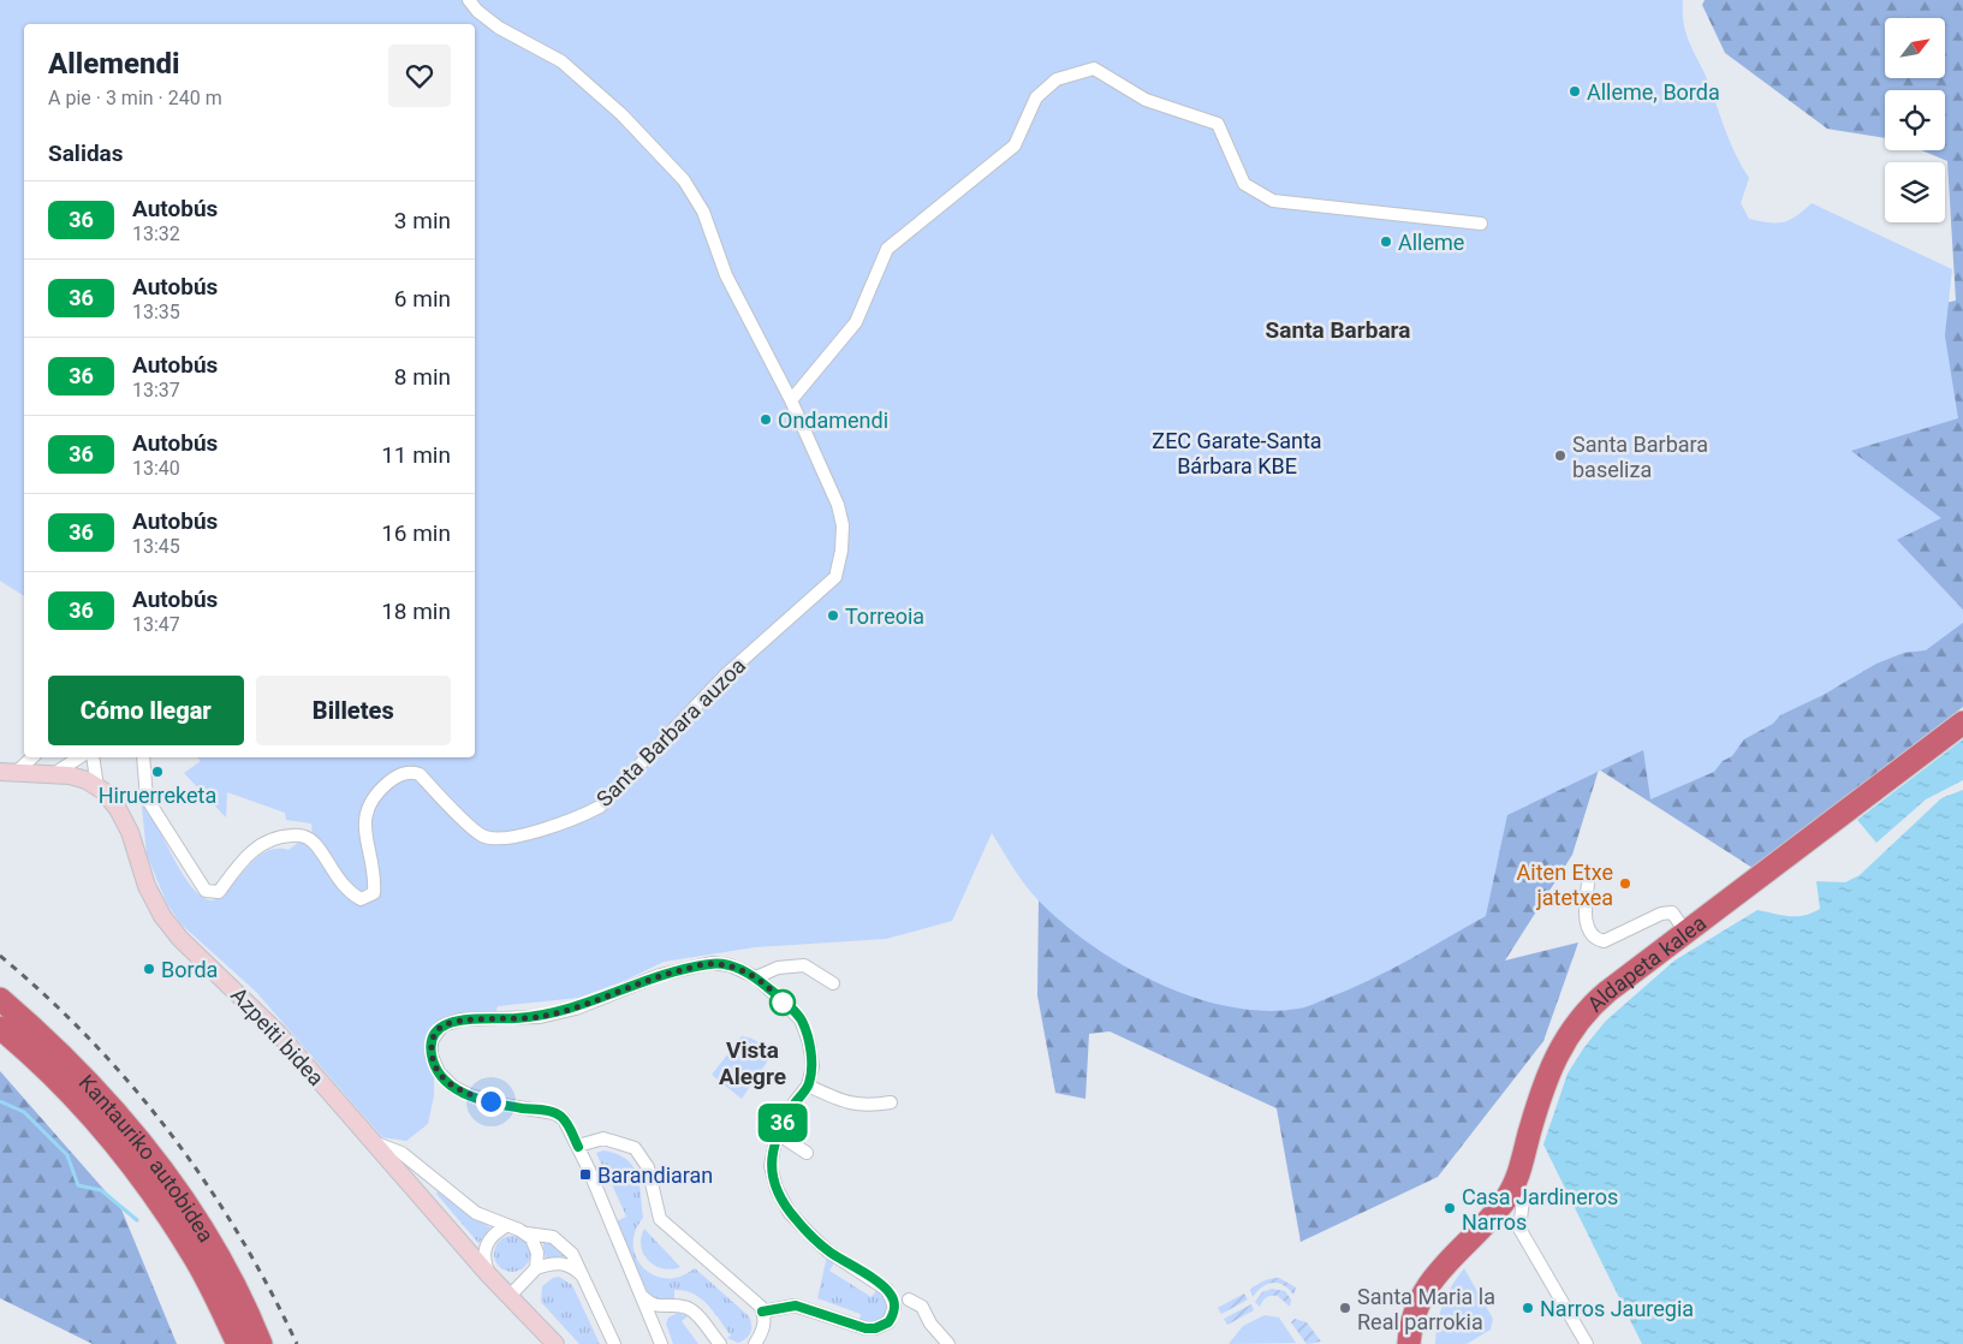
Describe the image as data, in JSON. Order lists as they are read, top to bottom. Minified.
{"streets":{"highway":["Aldapeta kalea","Kantauriko autobidea"],"main road":["Azpeiti bidea"],"street":["Santa Barbara auzoa"]},"districts":["Santa Barbara","Vista Alegre"],"parks":["ZEC Garate-Santa Bárbara KBE"],"places":{"other":["Alleme, Borda","Alleme","Ondamendi","Santa Barbara baseliza","Torreoia","Hiruerreketa","Aiten Etxe jatetxea","Borda","Casa Jardineros Narros","Santa Maria la Real parrokia","Narros Jauregia"],"transit":["Barandiaran"]},"lines":["bus line 36"],"north":"top right","page":{"on_map":"36","heading":[["Allemendi","A pie · 3 min · 240 m"],"Salidas"],"list":[{"mark":"36","name":"Autobús","note":"13:32","value":"3 min"},{"mark":"36","name":"Autobús","note":"13:35","value":"6 min"},{"mark":"36","name":"Autobús","note":"13:37","value":"8 min"},{"mark":"36","name":"Autobús","note":"13:40","value":"11 min"},{"mark":"36","name":"Autobús","note":"13:45","value":"16 min"},{"mark":"36","name":"Autobús","note":"13:47","value":"18 min"}],"buttons":["Cómo llegar","Billetes"]}}
